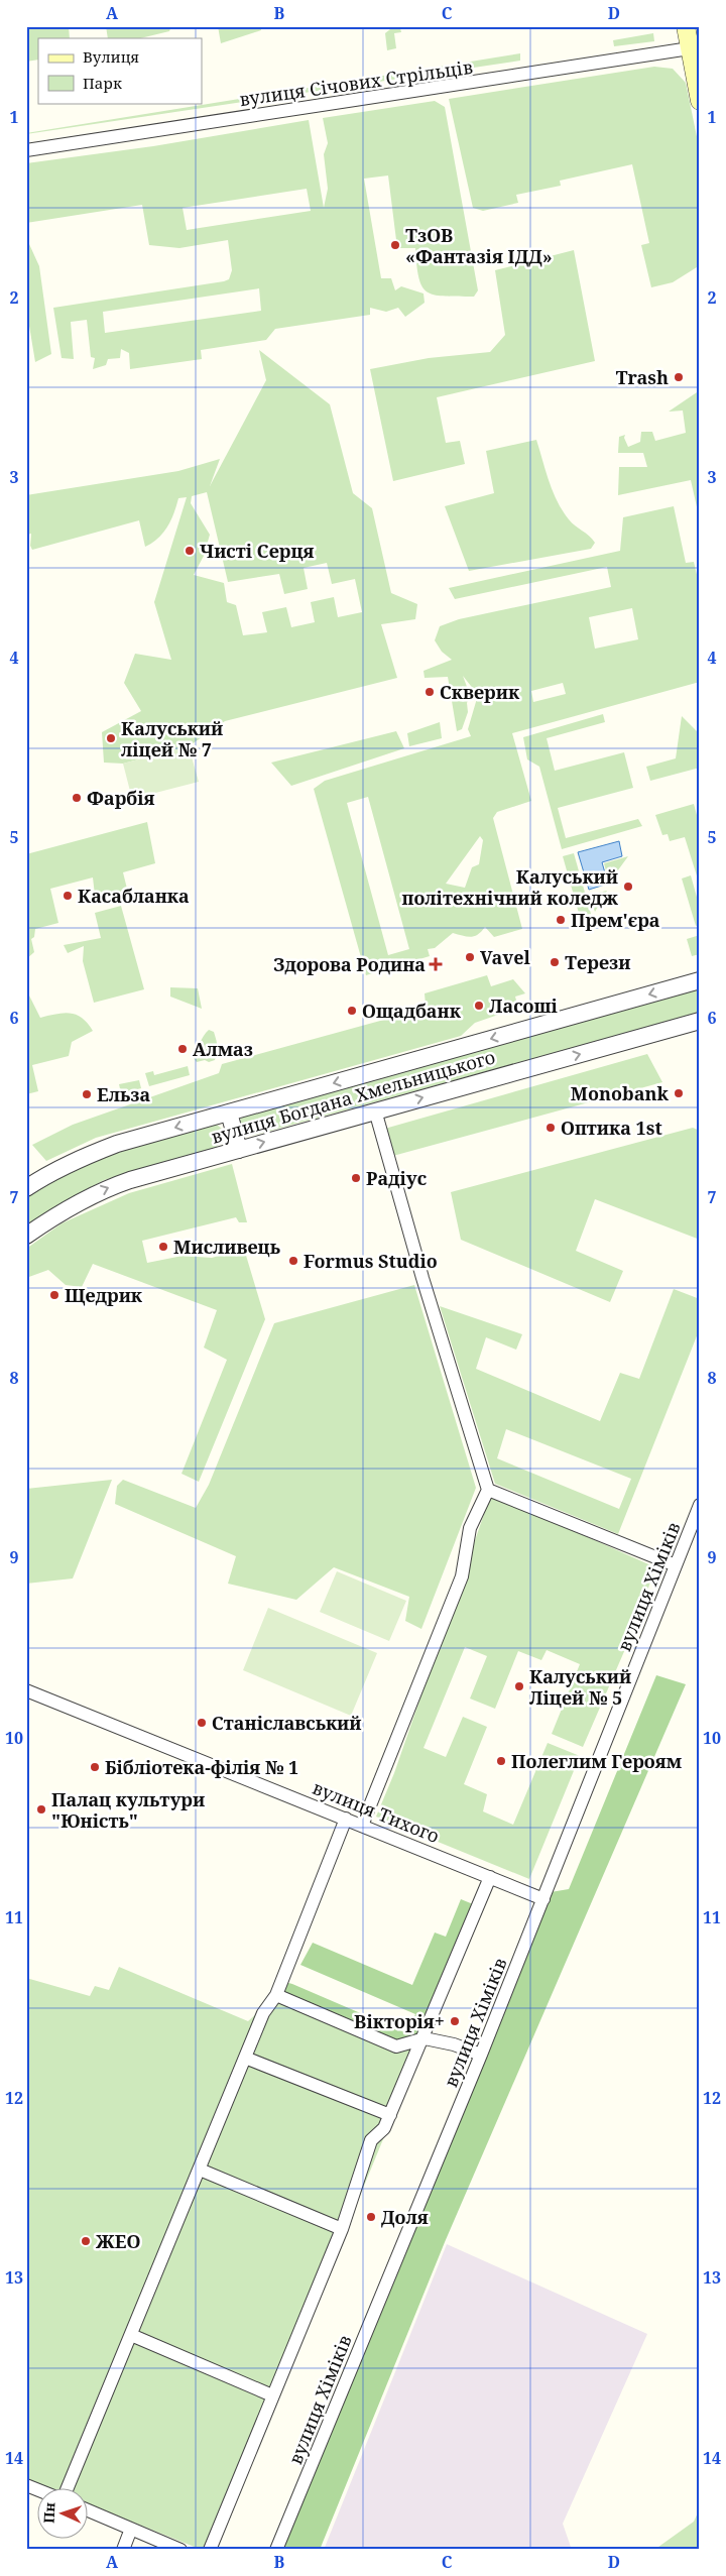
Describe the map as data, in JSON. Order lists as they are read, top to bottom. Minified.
{"streets":{"street":["вулиця Січових Стрільців","вулиця Богдана Хмельницького","вулиця Хіміків","вулиця Тихого"]},"crossings":[["вулиця Хіміків","вулиця Тихого"]],"places":{"other":["ТзОВ «Фантазія ІДД»","Trash","Чисті Серця","Скверик","Калуський ліцей № 7","Фарбія","Калуський політехнічний коледж","Касабланка","Прем'єра","Vavel","Терези","Ласоші","Ощадбанк","Алмаз","Monobank","Ельза","Оптика 1st","Радіус","Мисливець","Formus Studio","Щедрик","Калуський Ліцей № 5","Станіславський","Полеглим Героям","Бібліотека-філія № 1","Палац культури \"Юність\"","Вікторія+","Доля","ЖЕО"],"health":["Здорова Родина"]},"legend":["Вулиця","Парк"],"north":"left","grid":{"columns":["A","B","C","D"],"rows":["1","2","3","4","5","6","7","8","9","10","11","12","13","14"]}}
